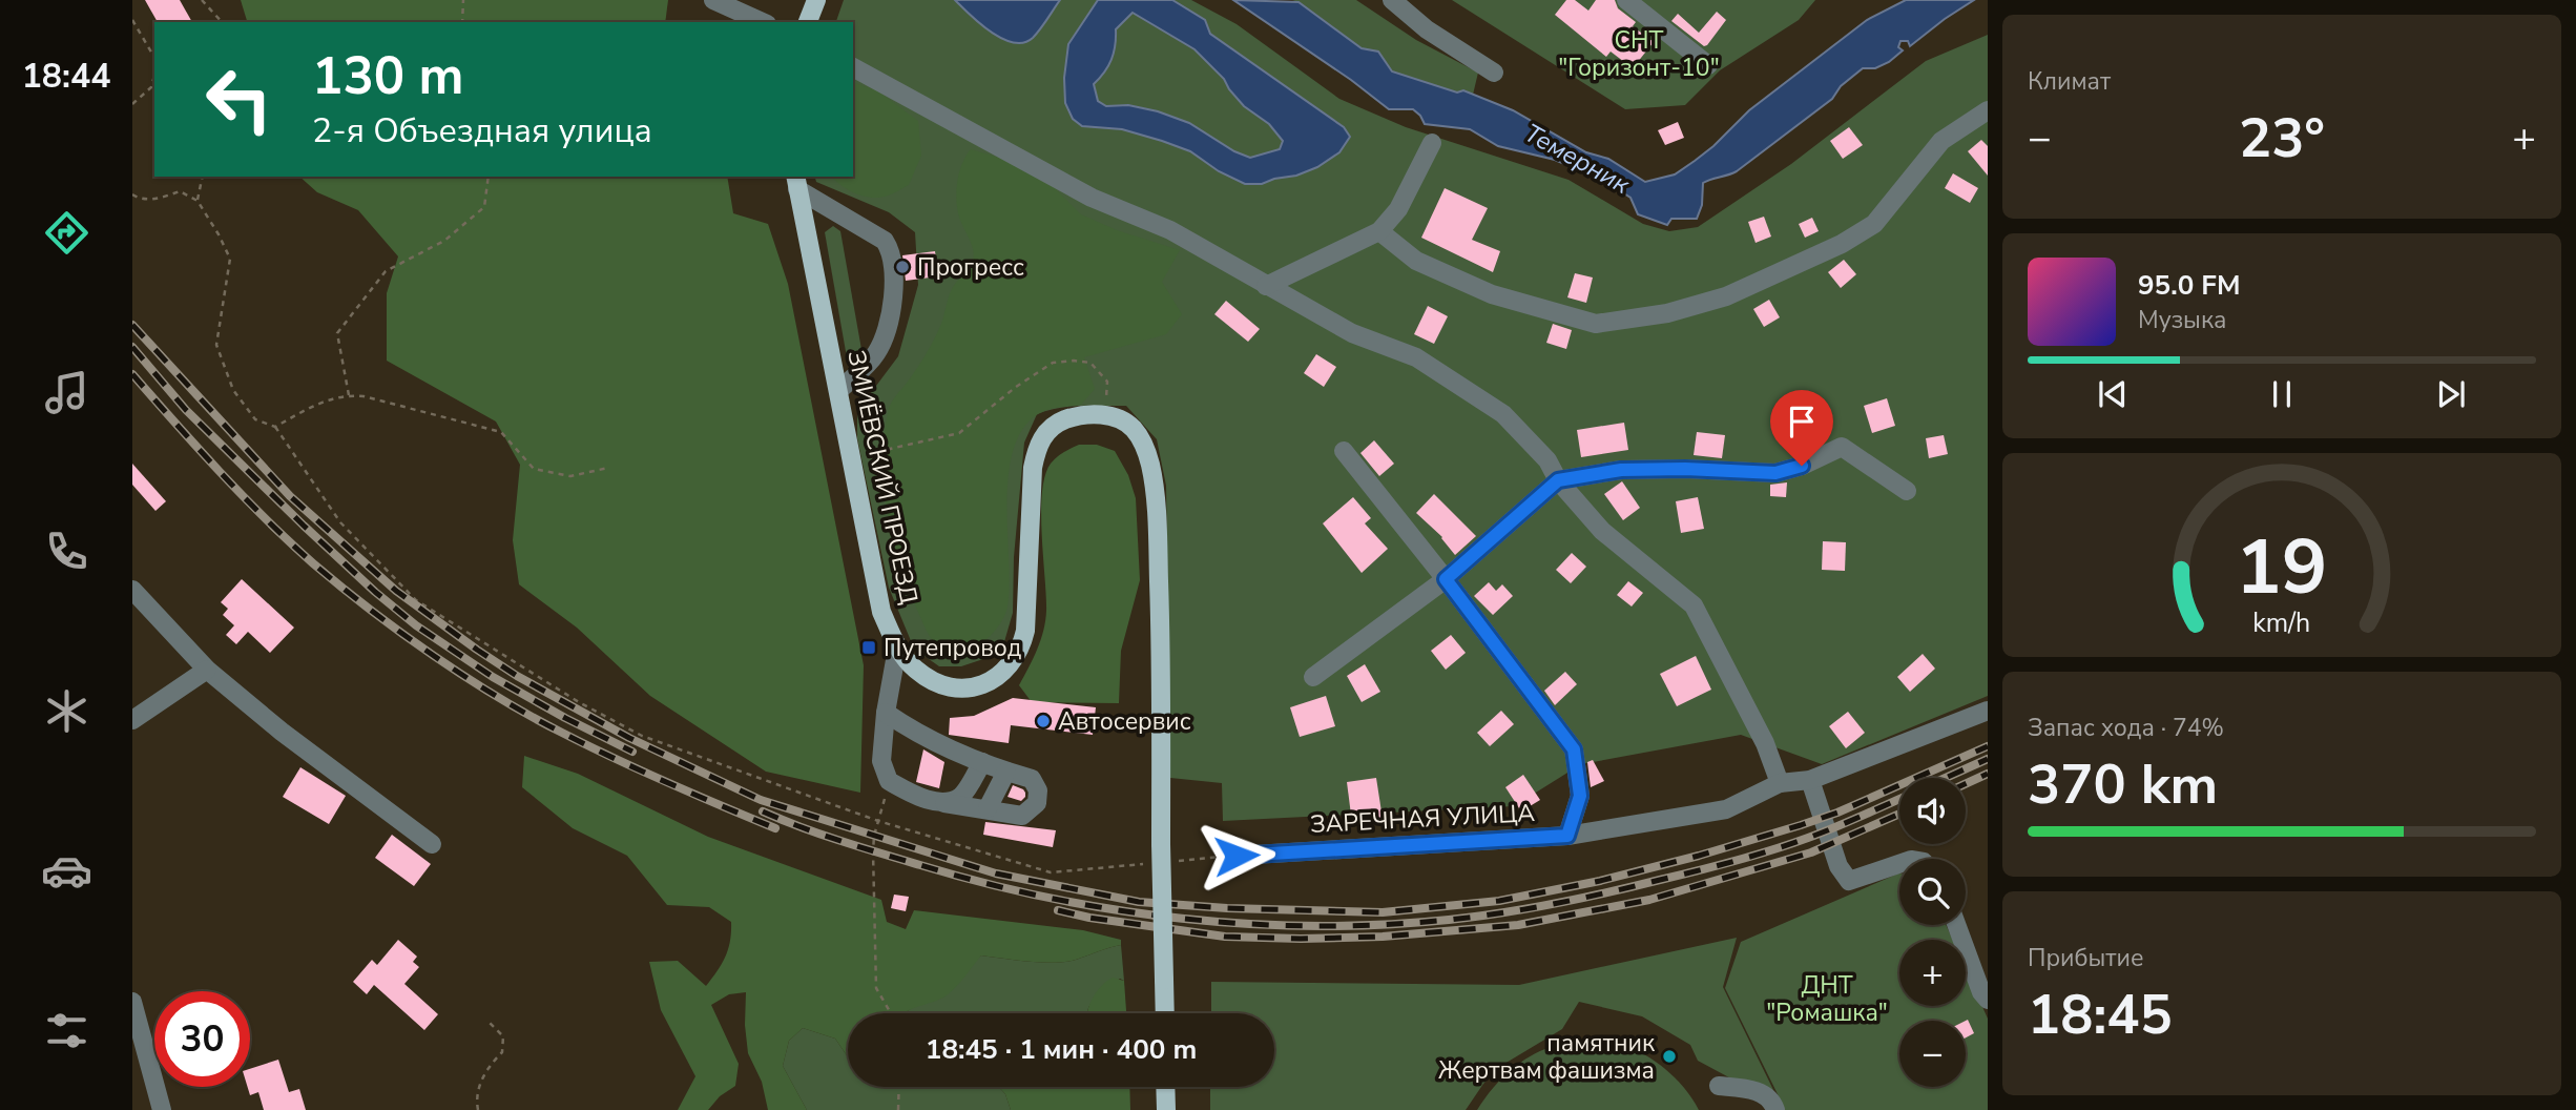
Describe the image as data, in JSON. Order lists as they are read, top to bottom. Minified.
{"streets":{"main road":["ЗМИЁВСКИЙ ПРОЕЗД"],"street":["ЗАРЕЧНАЯ УЛИЦА"]},"water":["Темерник"],"parks":["СНТ \"Горизонт-10\"","ДНТ \"Ромашка\""],"places":{"other":["Прогресс","Автосервис","памятник Жертвам фашизма"],"transit":["Путепровод"]},"page":{"tabs":"18:44","tile":["Климат",["Запас хода · 74%","370 km"],["Прибытие","18:45"]],"turn":["130 m","2-я Объездная улица"],"heat":["−","23°","+"],"song":["95.0 FM","Музыка"],"map_buttons":["+","−"],"limit":"30","trip":"18:45 · 1 мин · 400 m","gauge":["19","km/h"]}}
